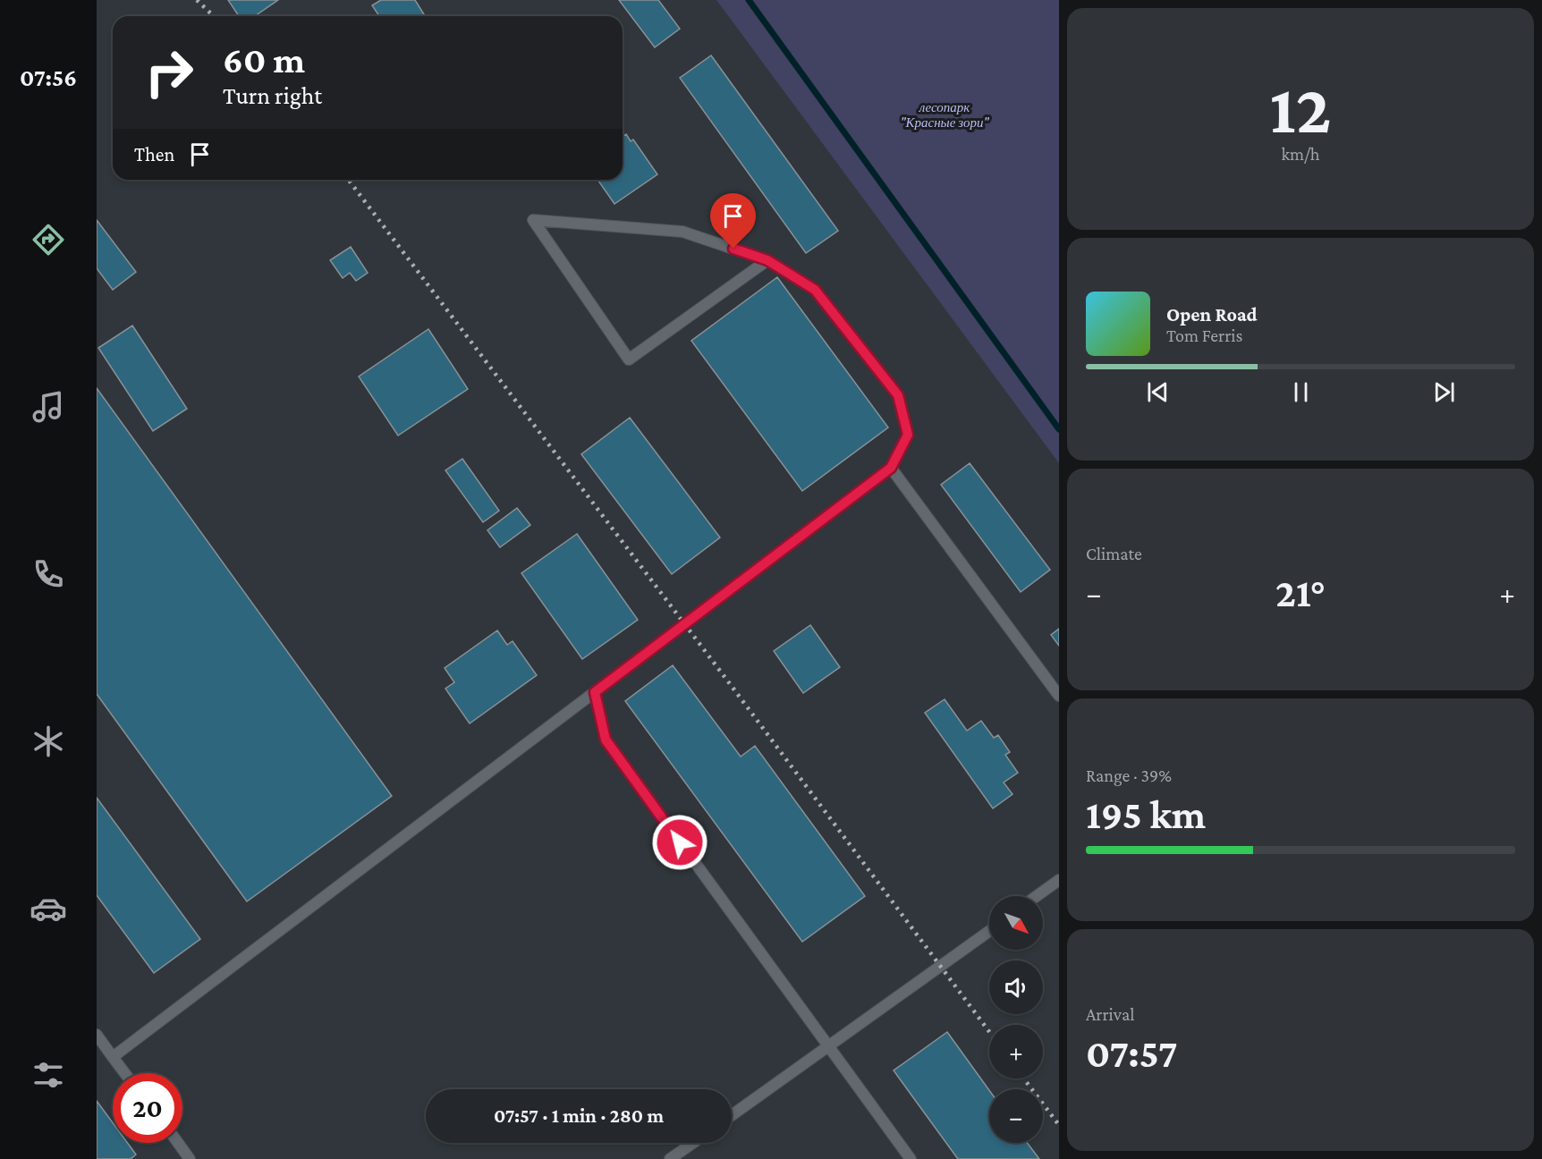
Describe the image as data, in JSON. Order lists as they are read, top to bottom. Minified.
{"parks":["лесопарк \"Красные зори\""],"north":"bottom right","page":{"tabs":"07:56","tile":[["12","km/h"],"Climate",["Range · 39%","195 km"],["Arrival","07:57"]],"turn":["60 m","Turn right"],"then":"Then","song":["Open Road","Tom Ferris"],"heat":["−","21°","+"],"map_buttons":["+","−"],"limit":"20","trip":"07:57 · 1 min · 280 m"}}
